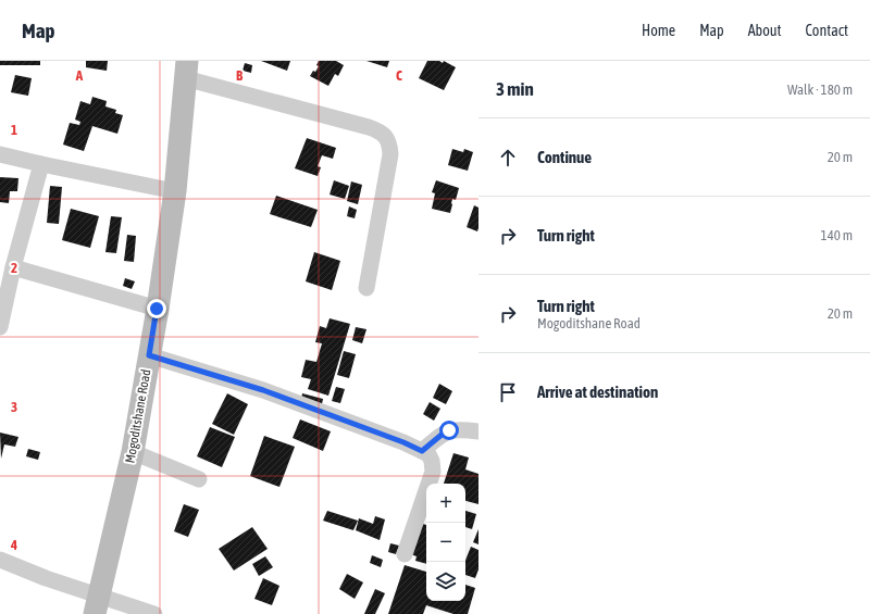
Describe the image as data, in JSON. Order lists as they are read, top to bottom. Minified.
{"streets":{"main road":["Mogoditshane Road"]},"page":{"header":"Map","nav":["Home","Map","About","Contact"],"heading":["3 min","Walk · 180 m"],"list":[["Continue","20 m"],["Turn right","140 m"],["Turn right","Mogoditshane Road","20 m"],"Arrive at destination"],"map_buttons":["+","−"]},"grid":{"columns":["A","B","C"],"rows":["1","2","3","4"]}}
